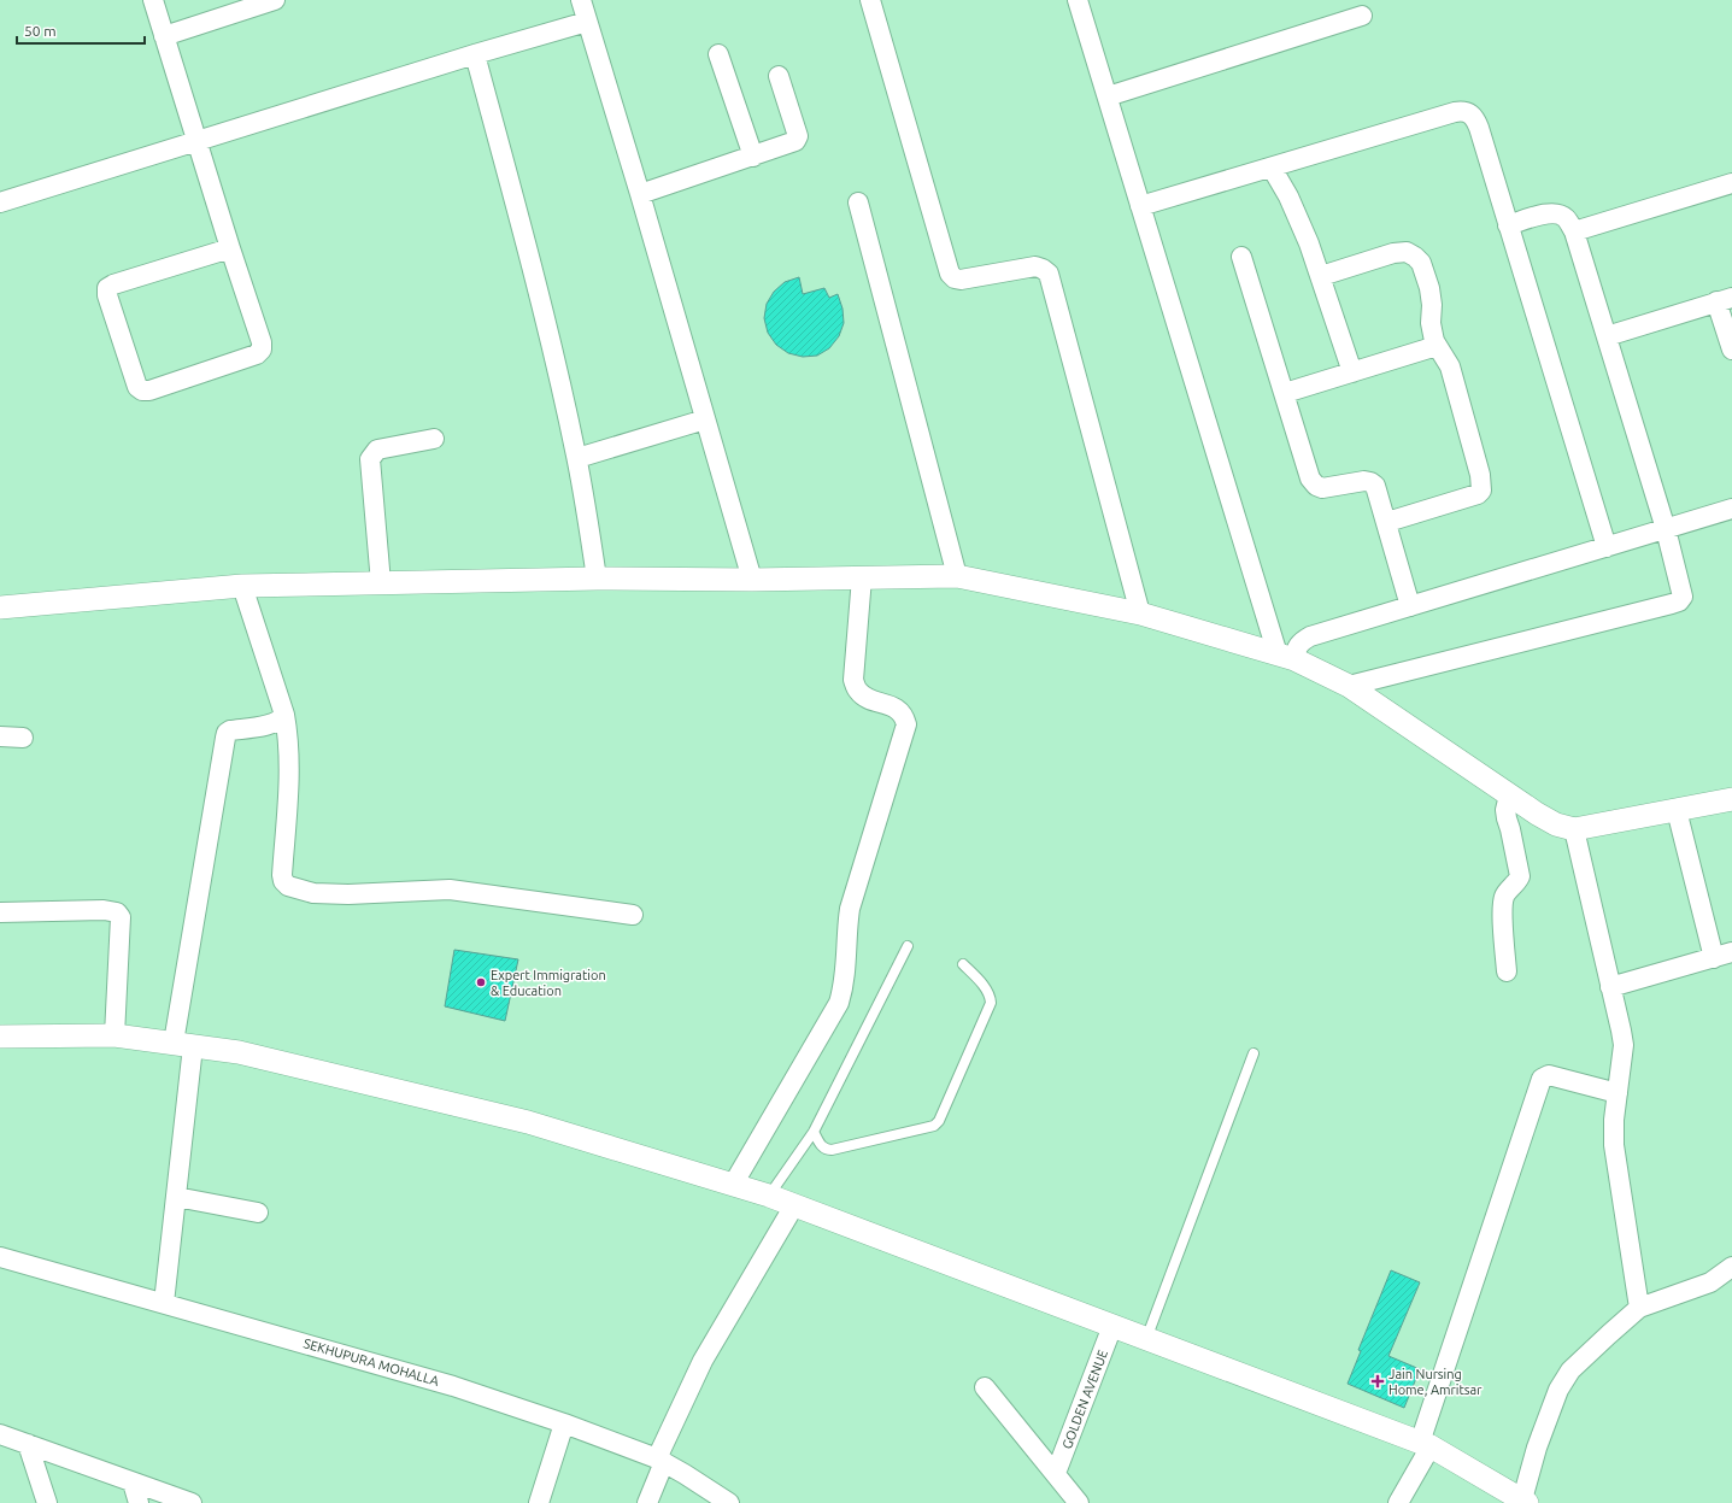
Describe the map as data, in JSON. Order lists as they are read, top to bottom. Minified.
{"streets":{"street":["SEKHUPURA MOHALLA","GOLDEN AVENUE"]},"places":{"other":["Expert Immigration & Education"],"health":["Jain Nursing Home, Amritsar"]},"scale_bar":"50 m"}
